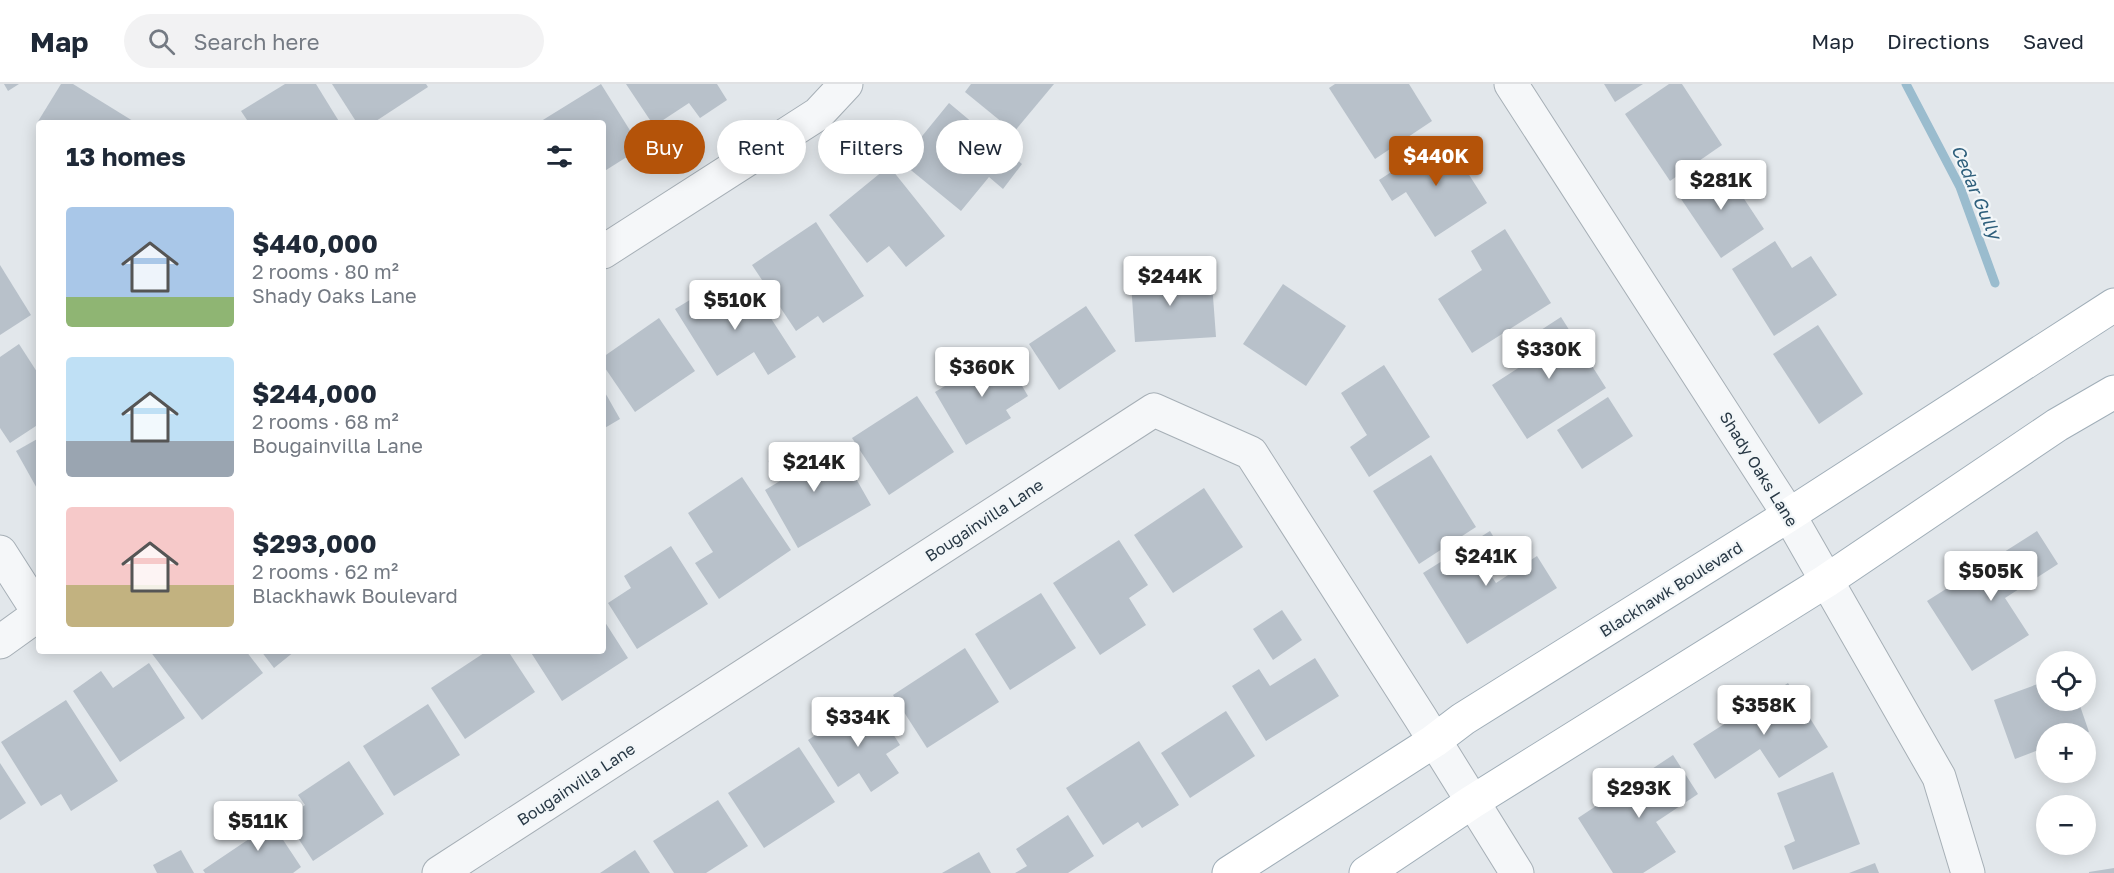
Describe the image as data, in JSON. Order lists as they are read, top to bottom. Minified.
{"streets":{"main road":["Blackhawk Boulevard"],"street":["Shady Oaks Lane","Bougainvilla Lane"]},"crossings":[["Shady Oaks Lane","Blackhawk Boulevard"],["Bougainvilla Lane","Blackhawk Boulevard"]],"water":["Cedar Gully"],"page":{"header":"Map","search":"Search here","nav":["Map","Directions","Saved"],"chip":["Buy","Rent","Filters","New"],"heading":"13 homes","price":["$440K","$281K","$244K","$510K","$330K","$360K","$214K","$241K","$505K","$358K","$334K","$293K","$511K"],"list":[{"name":"$440,000","note":"2 rooms · 80 m² · Shady Oaks Lane"},{"name":"$244,000","note":"2 rooms · 68 m² · Bougainvilla Lane"},{"name":"$293,000","note":"2 rooms · 62 m² · Blackhawk Boulevard"}],"map_buttons":["+","−"]}}
